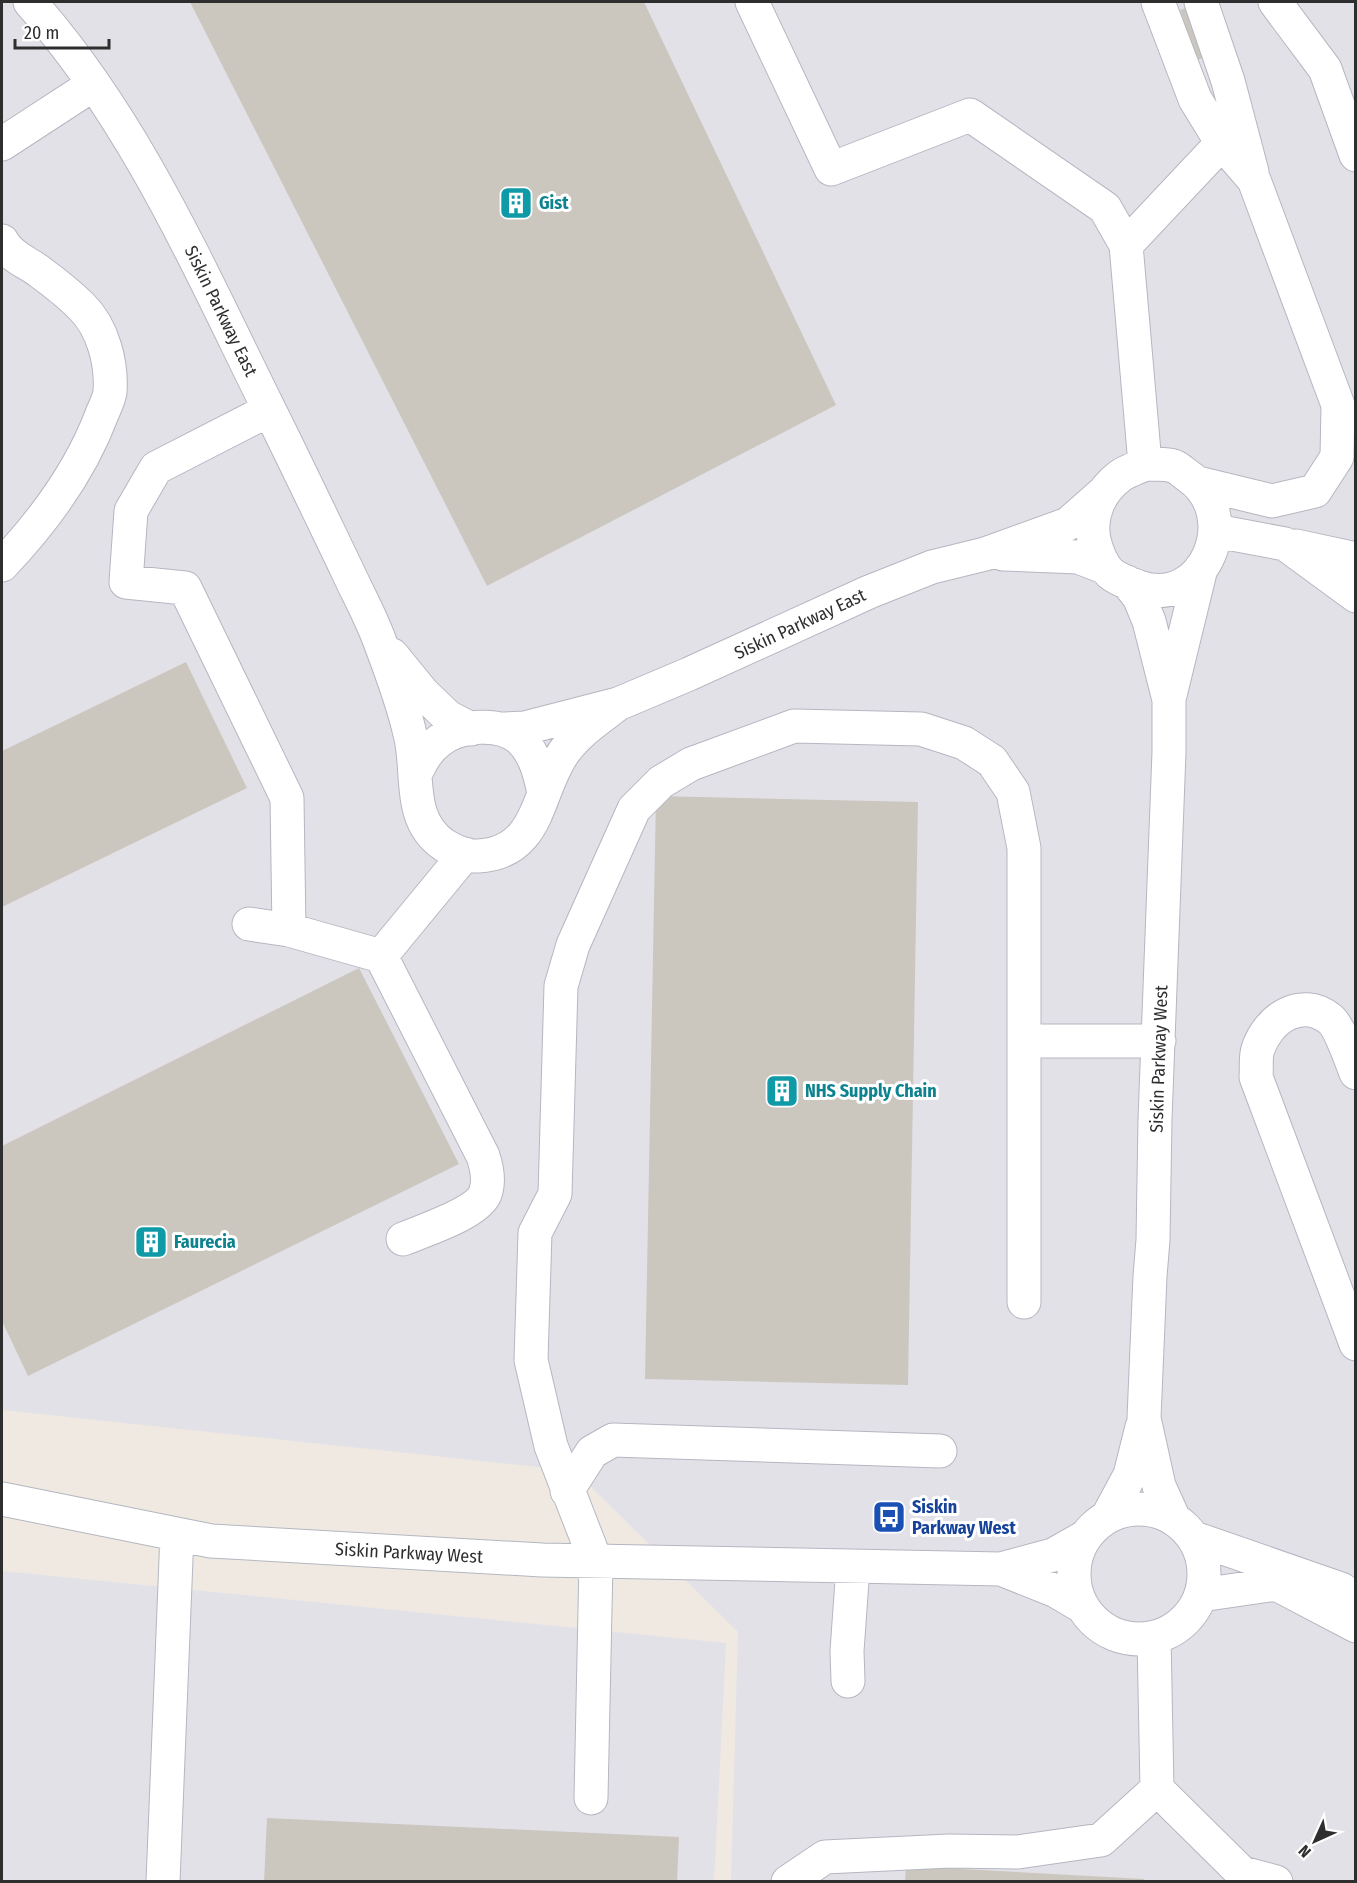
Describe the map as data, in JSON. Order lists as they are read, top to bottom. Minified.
{"streets":{"street":["Siskin Parkway East","Siskin Parkway West"]},"crossings":[["Siskin Parkway East","Siskin Parkway West"]],"places":{"building":["Gist","NHS Supply Chain","Faurecia"],"bus stop":["Siskin Parkway West"]},"scale_bar":"20 m","north":"bottom left"}
